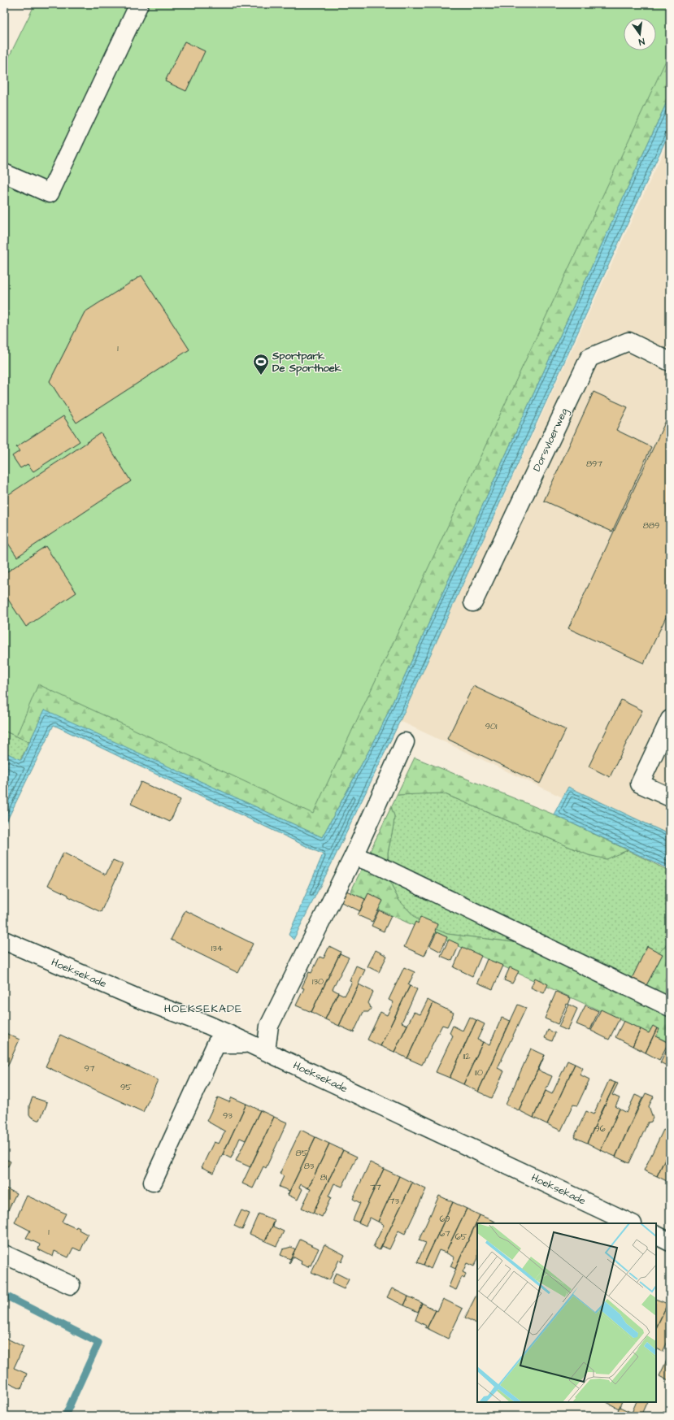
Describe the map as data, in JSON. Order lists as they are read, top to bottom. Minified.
{"streets":{"street":["Dorsvloerweg","Hoeksekade"]},"districts":["HOEKSEKADE"],"places":{"sports":["Sportpark De Sporthoek"]},"house_numbers":["1","897","889","901","134","130","112","97","110","95","93","96","85","83","81","77","73","69","1","67","65"],"north":"bottom"}
